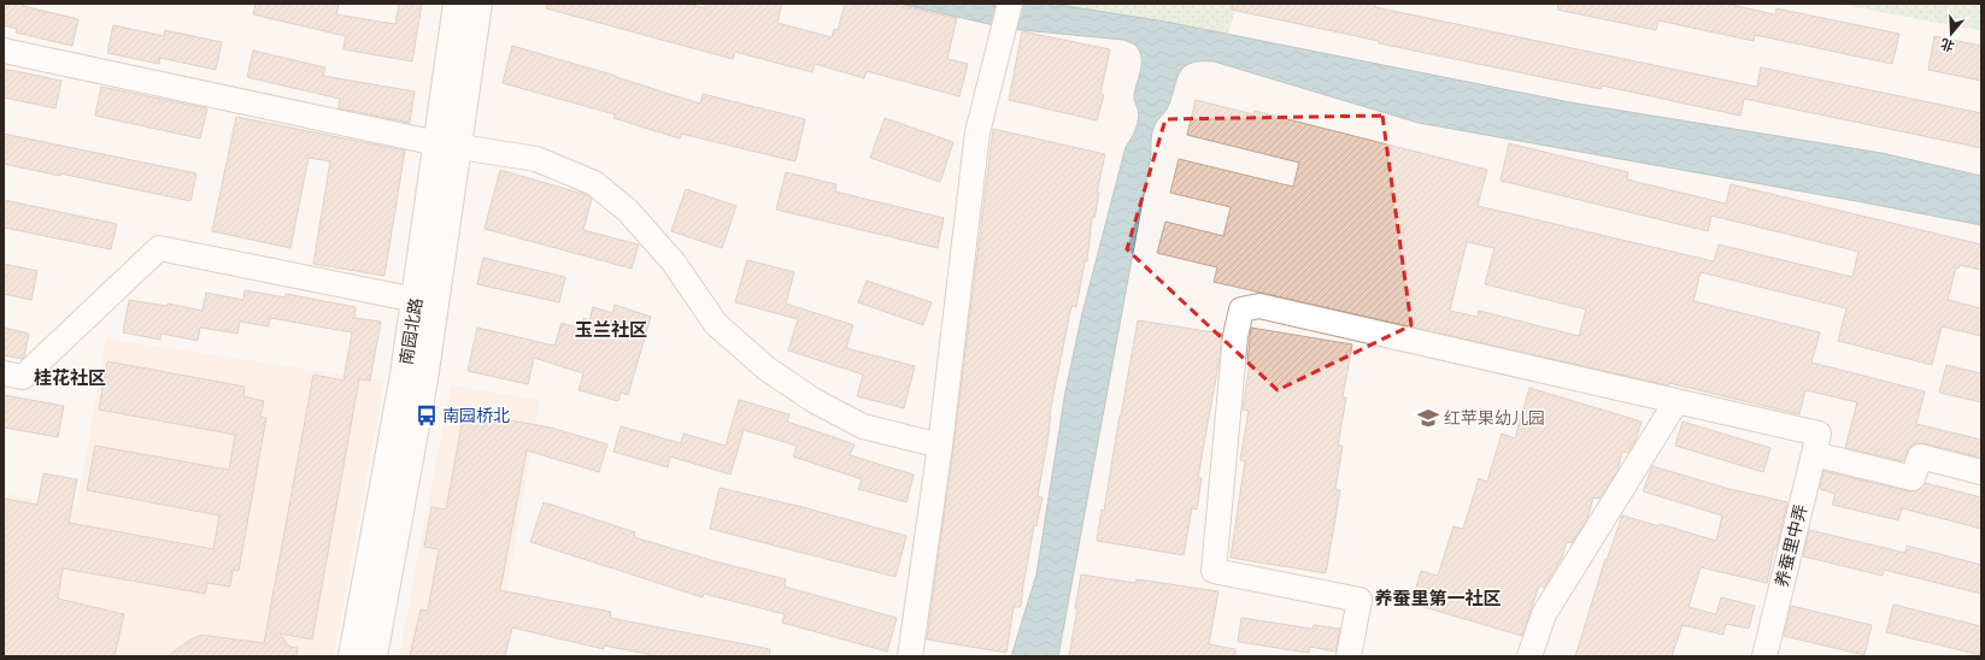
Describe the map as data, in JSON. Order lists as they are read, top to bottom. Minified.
{"streets":{"main road":["南园北路"],"street":["养蚕里中弄"]},"districts":["玉兰社区","桂花社区","养蚕里第一社区"],"places":{"bus stop":["南园桥北"],"school or university":["红苹果幼儿园"]},"north":"bottom"}
